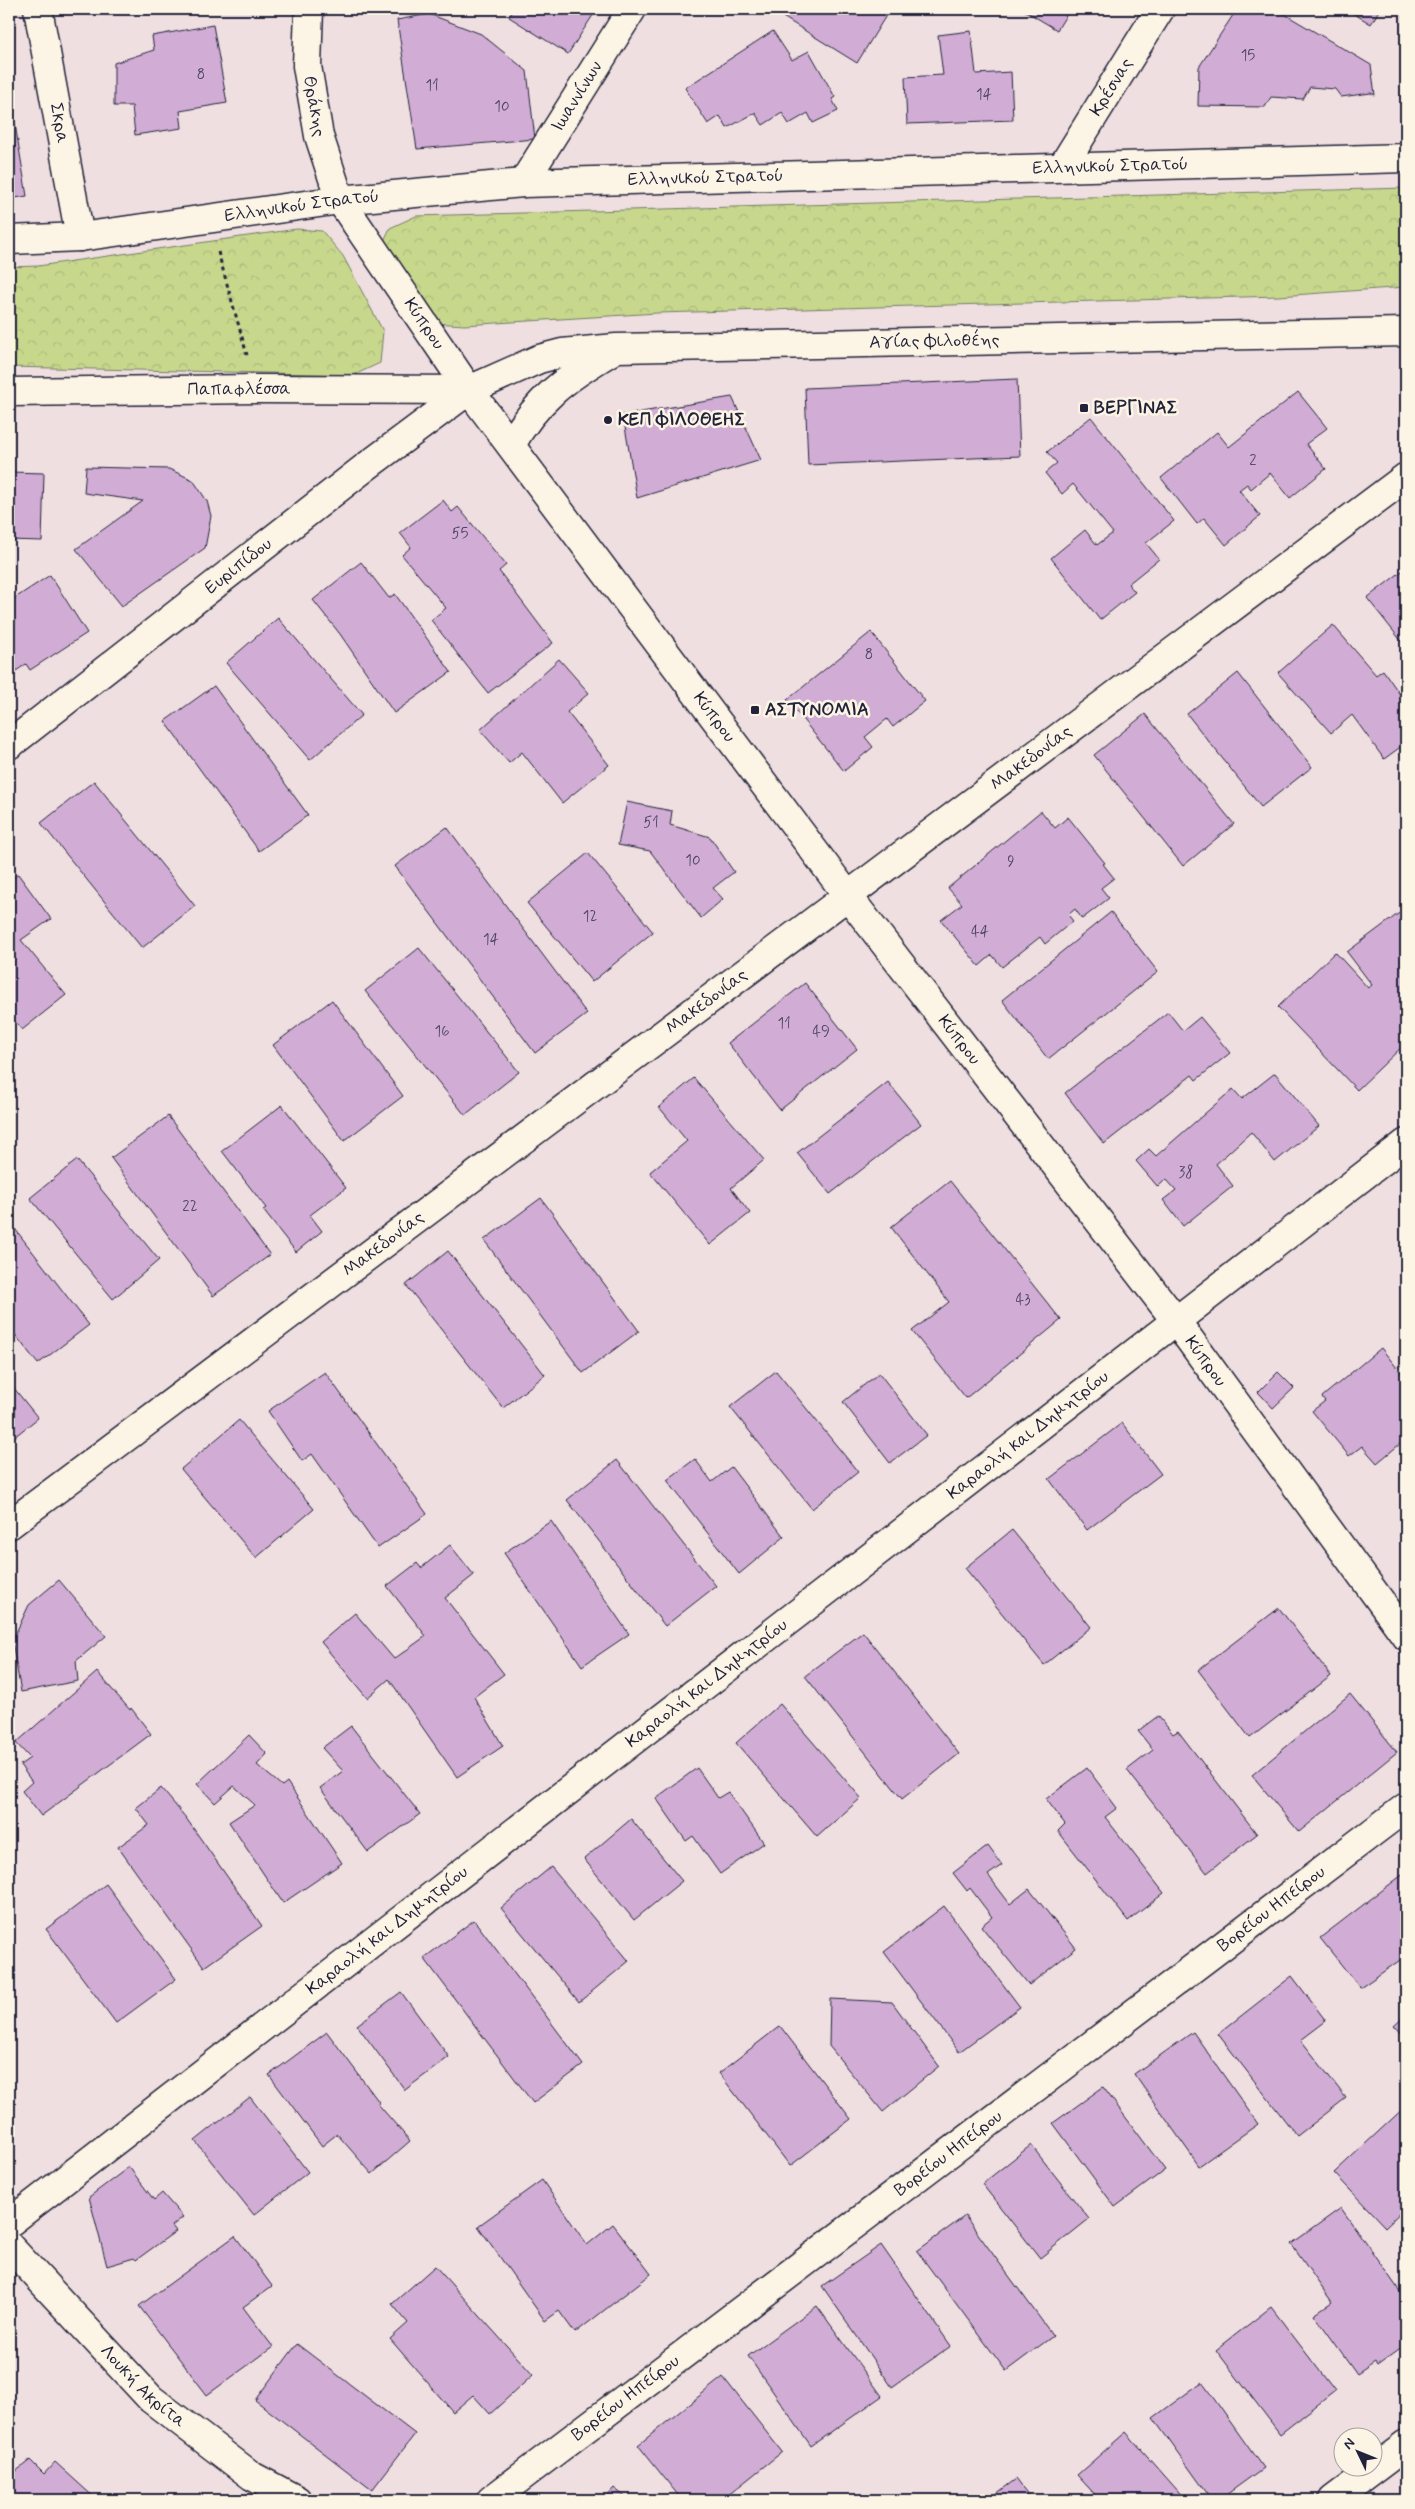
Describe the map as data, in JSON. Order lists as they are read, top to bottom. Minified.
{"streets":{"street":["Κρέσνας","Ιωαννίνων","Θράκης","Σκρα","Ελληνικού Στρατού","Κύπρου","Αγίας Φιλοθέης","Παπαφλέσσα","Ευριπίδου","Μακεδονίας","Καραολή και Δημητρίου","Βορείου Ηπείρου","Λουκή Ακρίτα"]},"crossings":[["Κρέσνας","Ελληνικού Στρατού"],["Ιωαννίνων","Ελληνικού Στρατού"],["Θράκης","Ελληνικού Στρατού"],["Θράκης","Κύπρου"],["Σκρα","Ελληνικού Στρατού"],["Ελληνικού Στρατού","Κύπρου"],["Κύπρου","Αγίας Φιλοθέης"],["Κύπρου","Παπαφλέσσα"],["Κύπρου","Ευριπίδου"],["Κύπρου","Μακεδονίας"],["Κύπρου","Καραολή και Δημητρίου"],["Αγίας Φιλοθέης","Παπαφλέσσα"],["Αγίας Φιλοθέης","Ευριπίδου"],["Παπαφλέσσα","Ευριπίδου"]],"places":{"transit":["ΒΕΡΓΙΝΑΣ","ΑΣΤΥΝΟΜΙΑ"],"other":["ΚΕΠ ΦΙΛΟΘΕΗΣ"]},"house_numbers":["15","8","11","14","10","2","55","8","51","10","9","12","44","14","11","16","49","38","22","43"],"north":"top left"}
